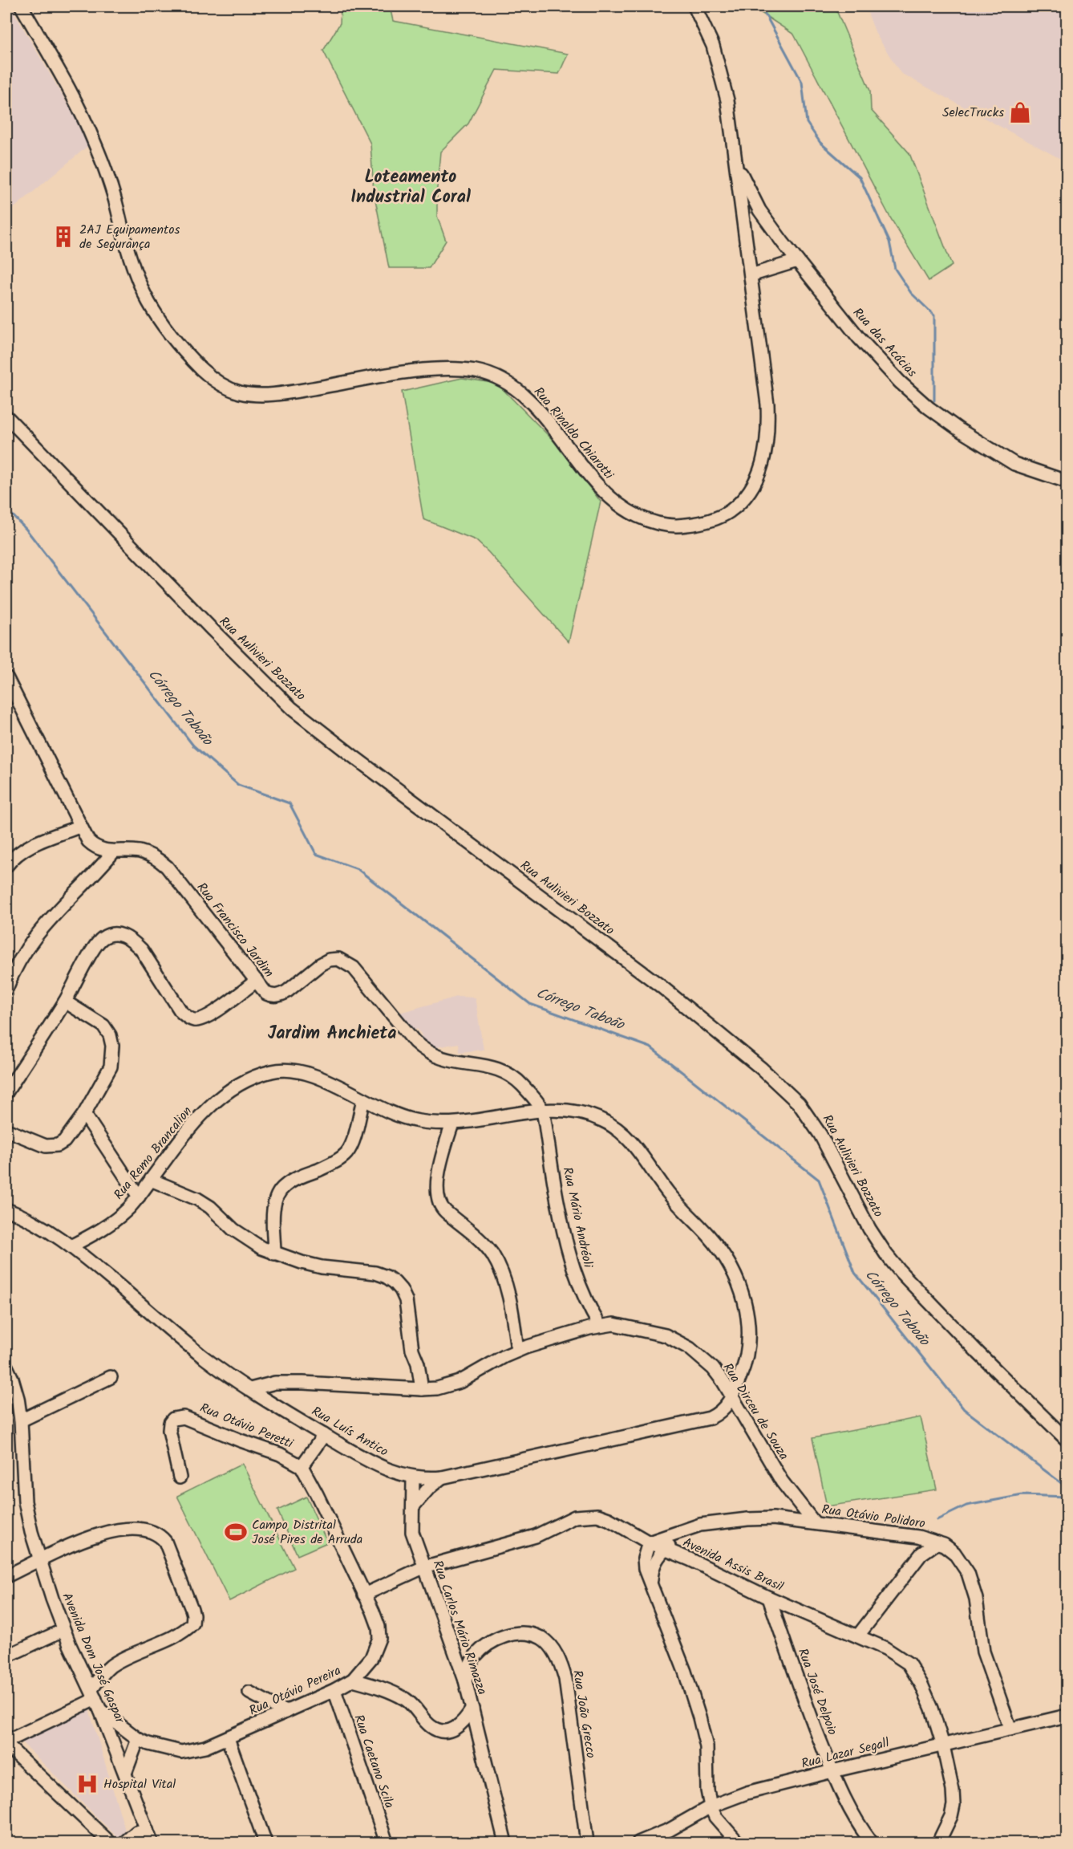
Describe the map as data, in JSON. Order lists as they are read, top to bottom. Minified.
{"streets":{"street":["Rua das Acácias","Rua Rinaldo Chiarotti","Rua Aulivieri Bozzato","Rua Francisco Jardim","Rua Remo Brancalion","Rua Mário Andréoli","Rua Dirceu de Souza","Rua Otávio Peretti","Rua Luís Antico","Rua Otávio Polidoro","Avenida Assis Brasil","Rua Carlos Mário Rimazza","Avenida Dom José Gaspar","Rua Otávio Pereira","Rua José Delpoio","Rua João Grecco","Rua Lazar Segall","Rua Caetano Scila"]},"crossings":[["Rua das Acácias","Rua Rinaldo Chiarotti"],["Rua Francisco Jardim","Rua Remo Brancalion"],["Rua Francisco Jardim","Rua Mário Andréoli"],["Rua Remo Brancalion","Rua Mário Andréoli"],["Rua Remo Brancalion","Rua Dirceu de Souza"],["Rua Remo Brancalion","Rua Luís Antico"],["Rua Mário Andréoli","Rua Dirceu de Souza"],["Rua Dirceu de Souza","Rua Luís Antico"],["Rua Dirceu de Souza","Rua Otávio Polidoro"],["Rua Otávio Peretti","Avenida Assis Brasil"],["Rua Otávio Peretti","Rua Otávio Pereira"],["Rua Luís Antico","Rua Carlos Mário Rimazza"],["Rua Otávio Polidoro","Avenida Assis Brasil"],["Rua Otávio Polidoro","Rua Lazar Segall"],["Avenida Assis Brasil","Rua Carlos Mário Rimazza"],["Avenida Assis Brasil","Rua José Delpoio"],["Avenida Assis Brasil","Rua Lazar Segall"],["Rua Carlos Mário Rimazza","Rua Otávio Pereira"],["Rua Carlos Mário Rimazza","Rua João Grecco"],["Avenida Dom José Gaspar","Rua Otávio Pereira"],["Rua Otávio Pereira","Rua Caetano Scila"],["Rua José Delpoio","Rua Lazar Segall"]],"districts":["Loteamento Industrial Coral","Jardim Anchieta"],"water":["Córrego Taboão"],"places":{"shop":["SelecTrucks"],"building":["2AJ Equipamentos de Segurança"],"sports":["Campo Distrital José Pires de Arruda"],"hospital":["Hospital Vital"]}}
